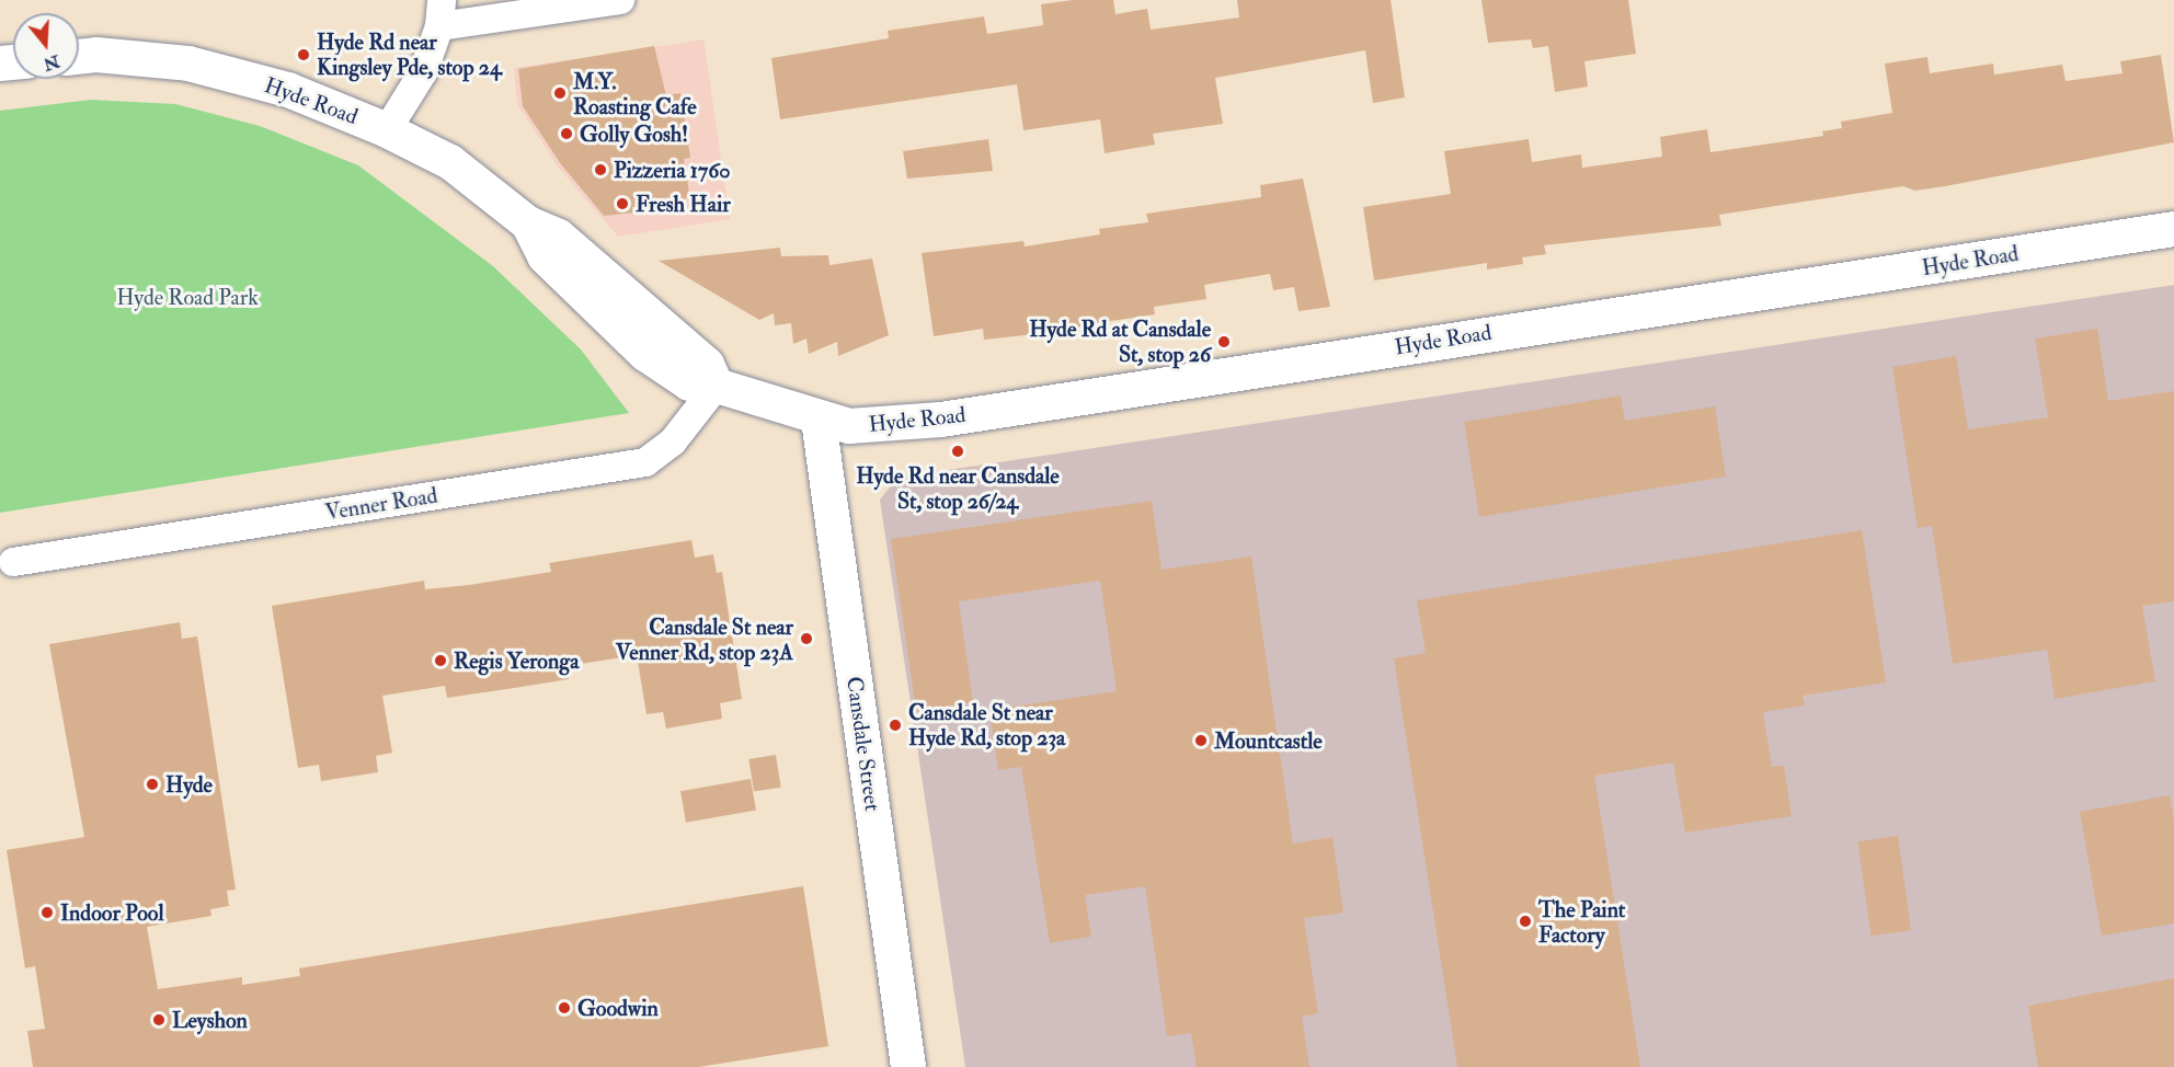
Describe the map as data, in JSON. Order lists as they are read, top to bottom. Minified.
{"streets":{"street":["Hyde Road","Venner Road","Cansdale Street"]},"crossings":[["Hyde Road","Venner Road"],["Hyde Road","Cansdale Street"]],"parks":["Hyde Road Park"],"places":["Hyde Rd near Kingsley Pde, stop 24","M.Y. Roasting Cafe","Golly Gosh!","Pizzeria 1760","Fresh Hair","Hyde Rd at Cansdale St, stop 26","Hyde Rd near Cansdale St, stop 26/24","Cansdale St near Venner Rd, stop 23A","Regis Yeronga","Cansdale St near Hyde Rd, stop 23a","Mountcastle","Hyde","Indoor Pool","The Paint Factory","Goodwin","Leyshon"],"north":"bottom"}
